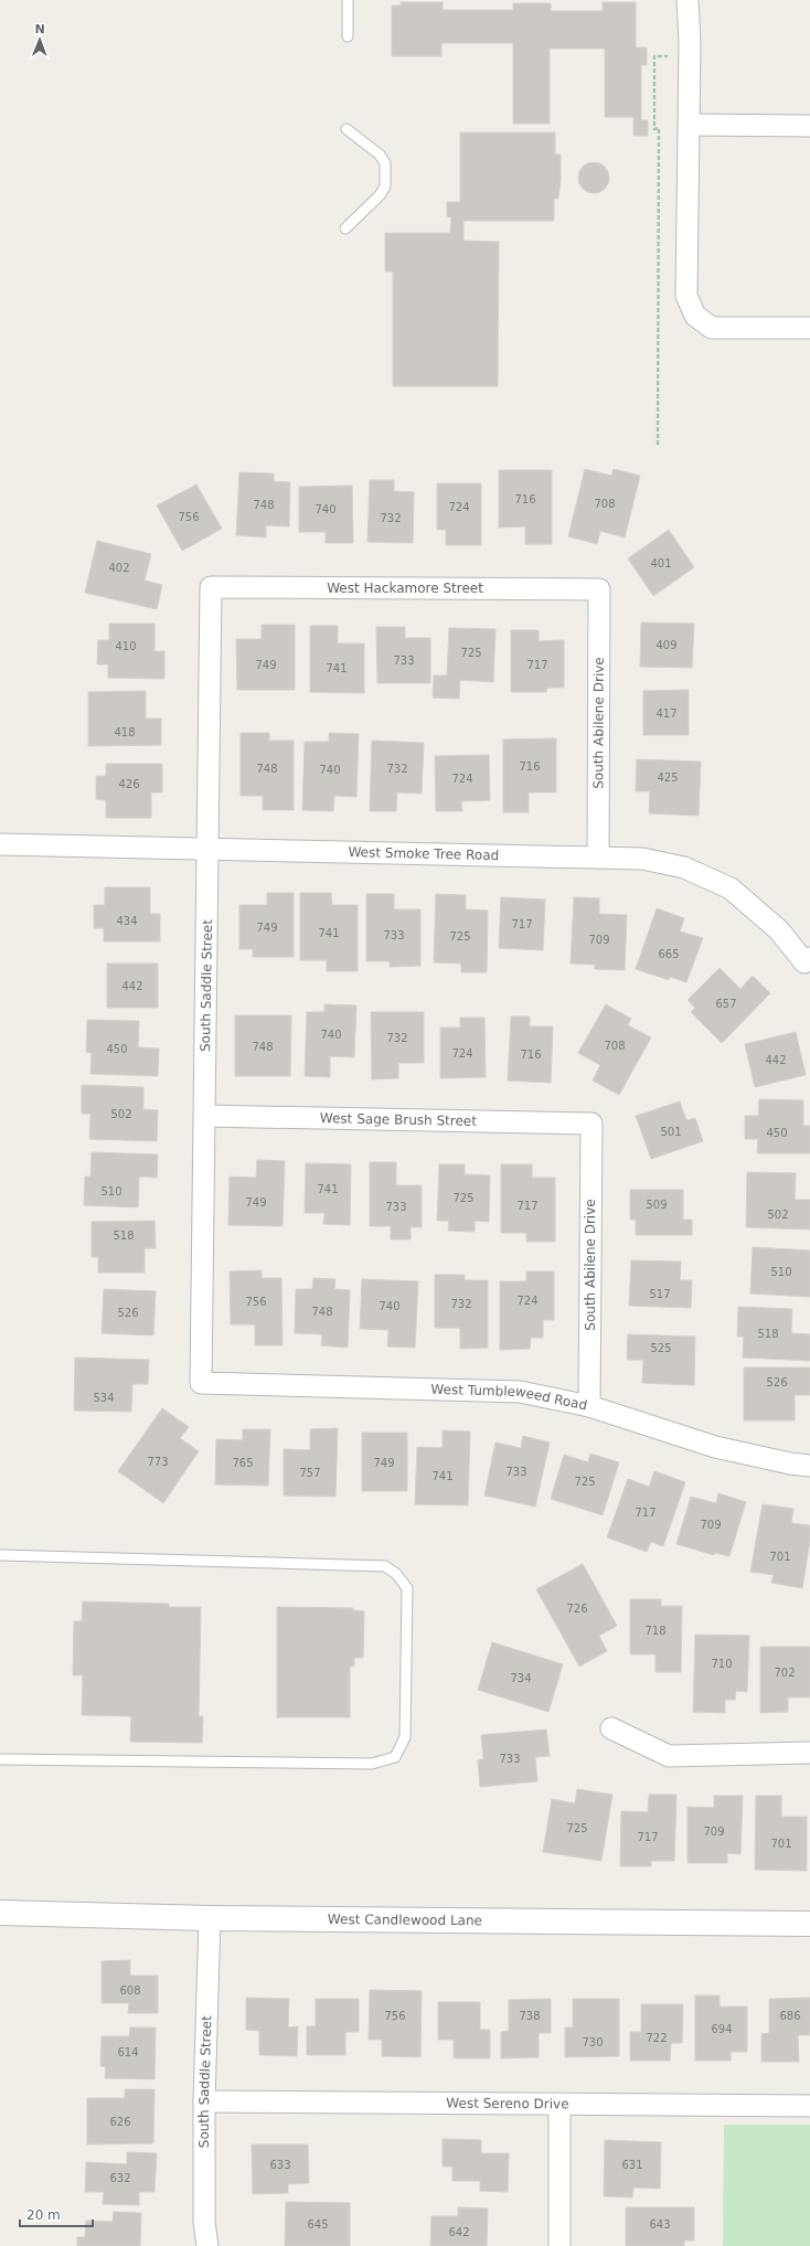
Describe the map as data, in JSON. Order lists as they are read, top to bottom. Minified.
{"streets":{"street":["West Hackamore Street","South Abilene Drive","West Smoke Tree Road","South Saddle Street","West Sage Brush Street","West Tumbleweed Road","West Candlewood Lane","West Sereno Drive"]},"crossings":[["West Hackamore Street","South Abilene Drive"],["West Hackamore Street","South Saddle Street"],["South Abilene Drive","West Smoke Tree Road"],["South Abilene Drive","West Sage Brush Street"],["South Abilene Drive","West Tumbleweed Road"],["West Smoke Tree Road","South Saddle Street"],["South Saddle Street","West Sage Brush Street"],["South Saddle Street","West Tumbleweed Road"],["South Saddle Street","West Candlewood Lane"],["South Saddle Street","West Sereno Drive"]],"house_numbers":["716","708","748","724","740","756","732","401","402","409","410","725","733","749","717","741","417","418","716","748","732","740","425","724","426","434","717","749","741","733","725","709","665","442","657","740","732","708","748","450","724","716","442","502","501","450","741","510","725","749","509","717","733","502","518","510","517","724","756","732","740","748","526","518","525","526","534","773","765","749","733","757","741","725","717","709","701","726","718","710","702","734","733","725","709","717","701","608","756","738","686","694","722","730","614","626","633","631","632","645","643","642"],"scale_bar":"20 m","north":"top"}
